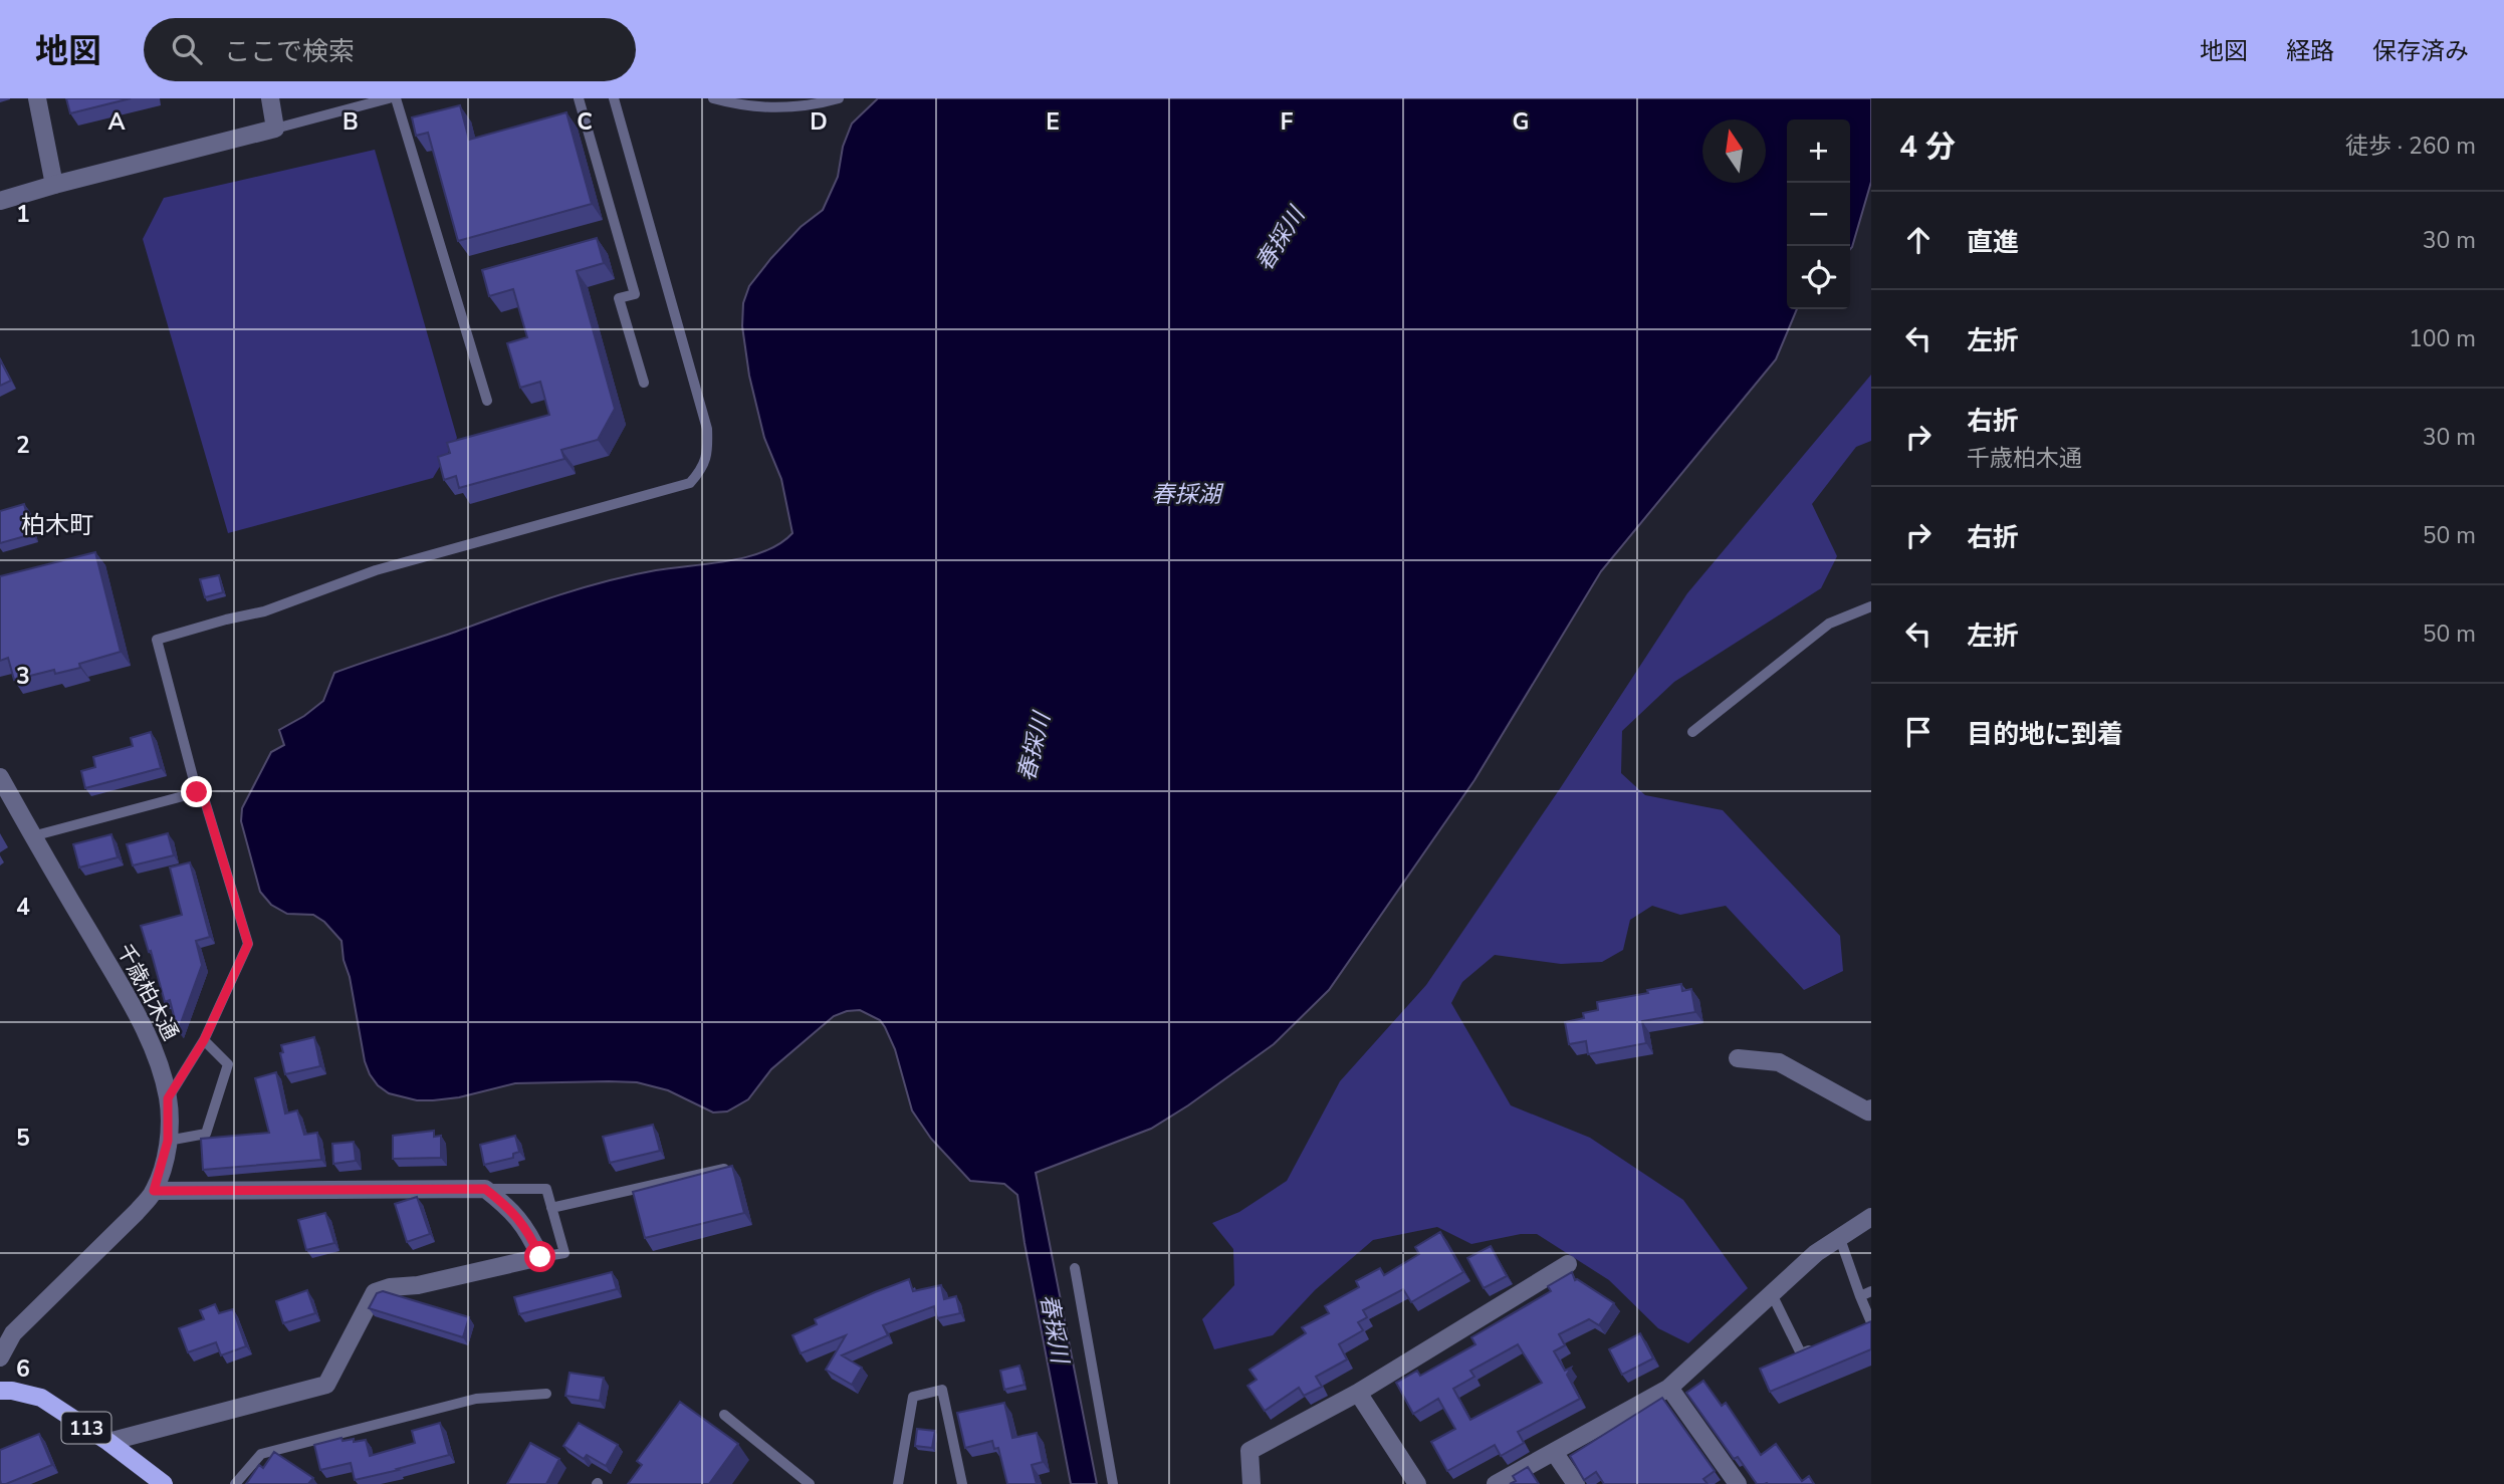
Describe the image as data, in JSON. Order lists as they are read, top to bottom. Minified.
{"streets":{"main road":["113"],"street":["千歳柏木通"]},"districts":["柏木町"],"water":["春採川","春採湖"],"north":"top","page":{"header":"地図","search":"ここで検索","nav":["地図","経路","保存済み"],"heading":["4 分","徒歩 · 260 m"],"map_buttons":["+","−"],"list":[["直進","30 m"],["左折","100 m"],["右折","千歳柏木通","30 m"],["右折","50 m"],["左折","50 m"],"目的地に到着"]},"grid":{"columns":["A","B","C","D","E","F","G"],"rows":["1","2","3","4","5","6"]}}
